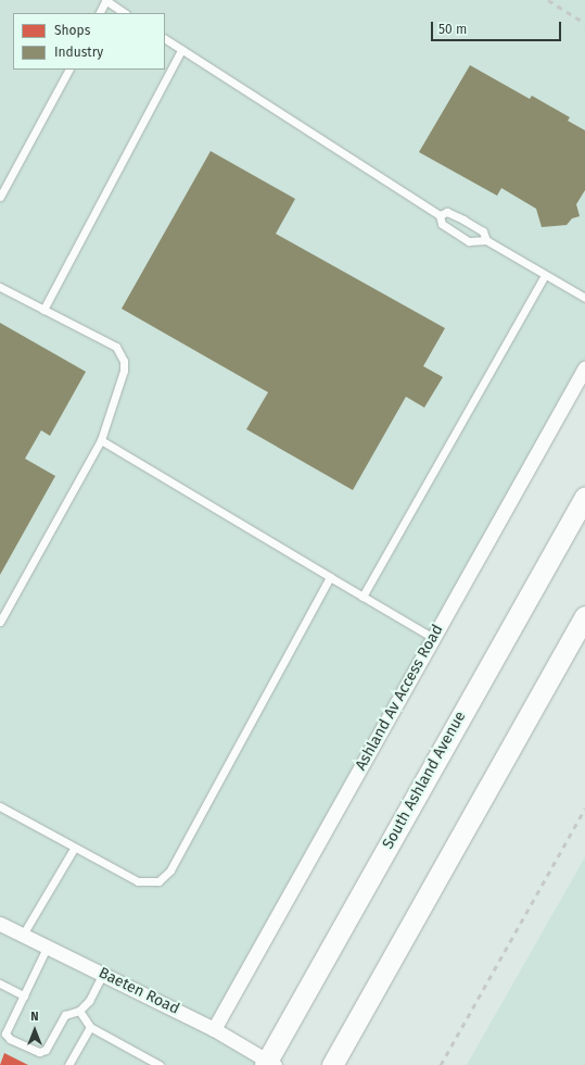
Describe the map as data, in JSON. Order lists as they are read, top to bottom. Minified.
{"streets":{"main road":["South Ashland Avenue"],"street":["Ashland Av Access Road","Baeten Road"]},"crossings":[["Ashland Av Access Road","Baeten Road"],["South Ashland Avenue","Baeten Road"]],"legend":["Shops","Industry"],"scale_bar":"50 m","north":"top"}
